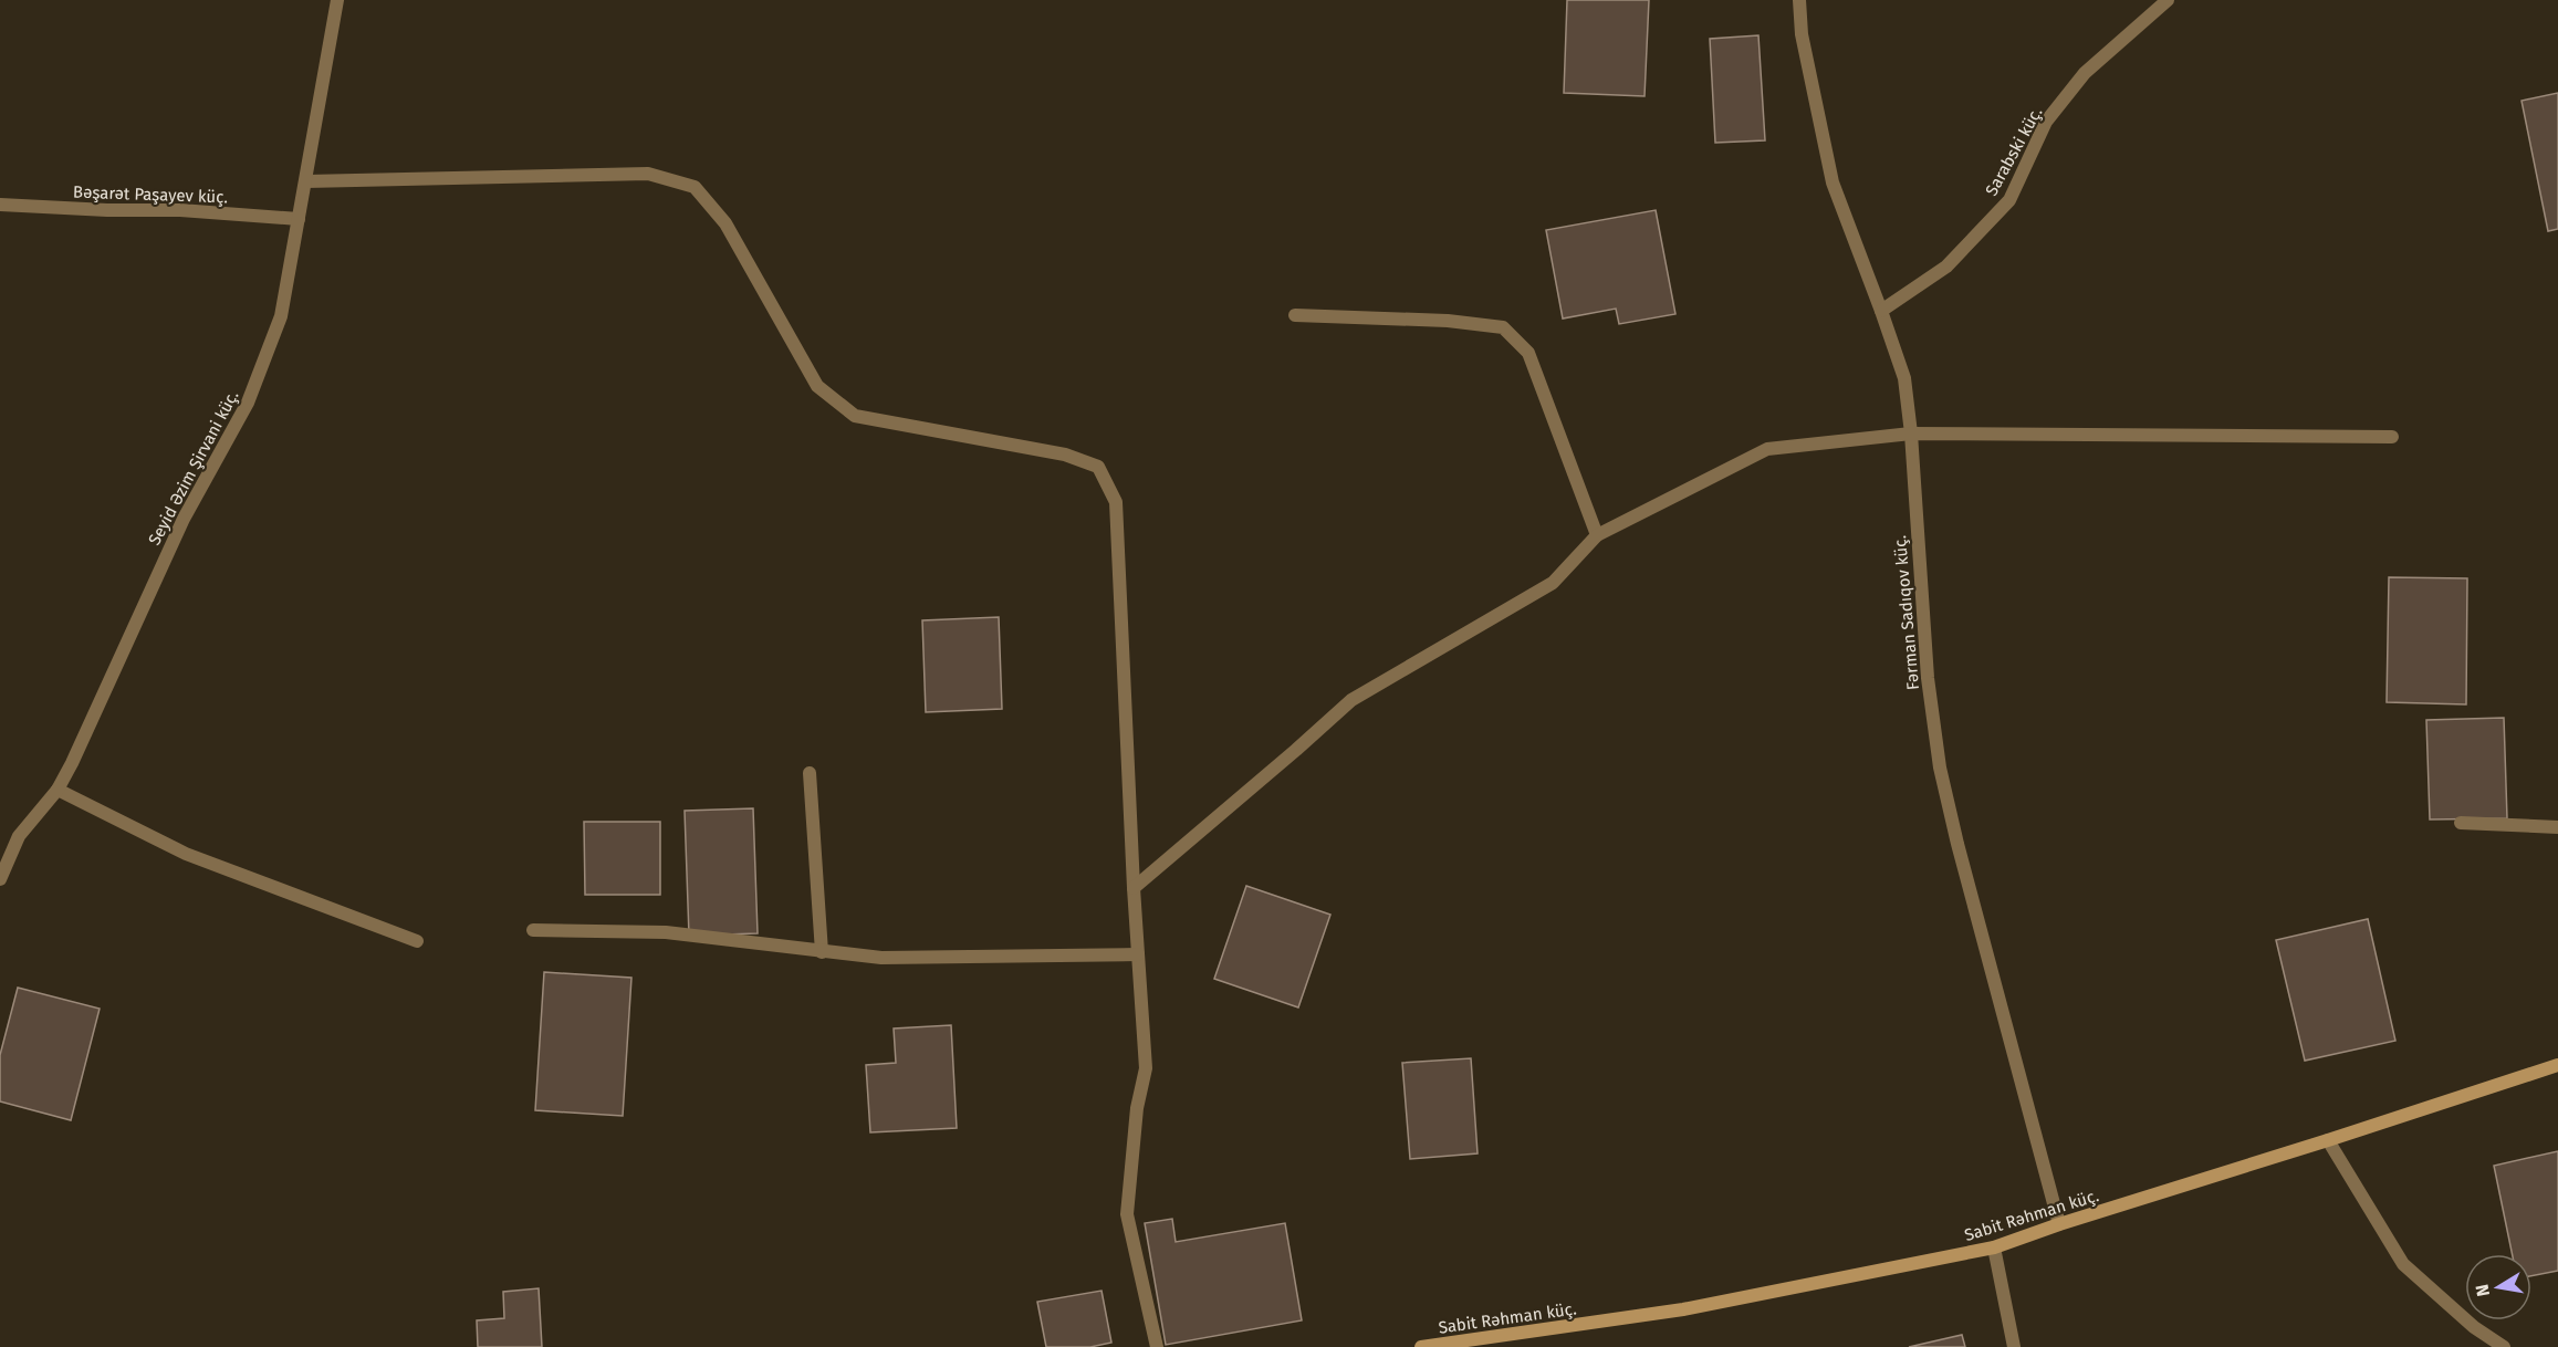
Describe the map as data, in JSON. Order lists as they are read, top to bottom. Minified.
{"streets":{"main road":["Sabit Rəhman küç."],"street":["Sarabski küç.","Bəşarət Paşayev küç.","Seyid Əzim Şirvani küç.","Fərman Sadıqov küç."]},"crossings":[["Sarabski küç.","Fərman Sadıqov küç."],["Bəşarət Paşayev küç.","Seyid Əzim Şirvani küç."],["Fərman Sadıqov küç.","Sabit Rəhman küç."]],"north":"left"}
